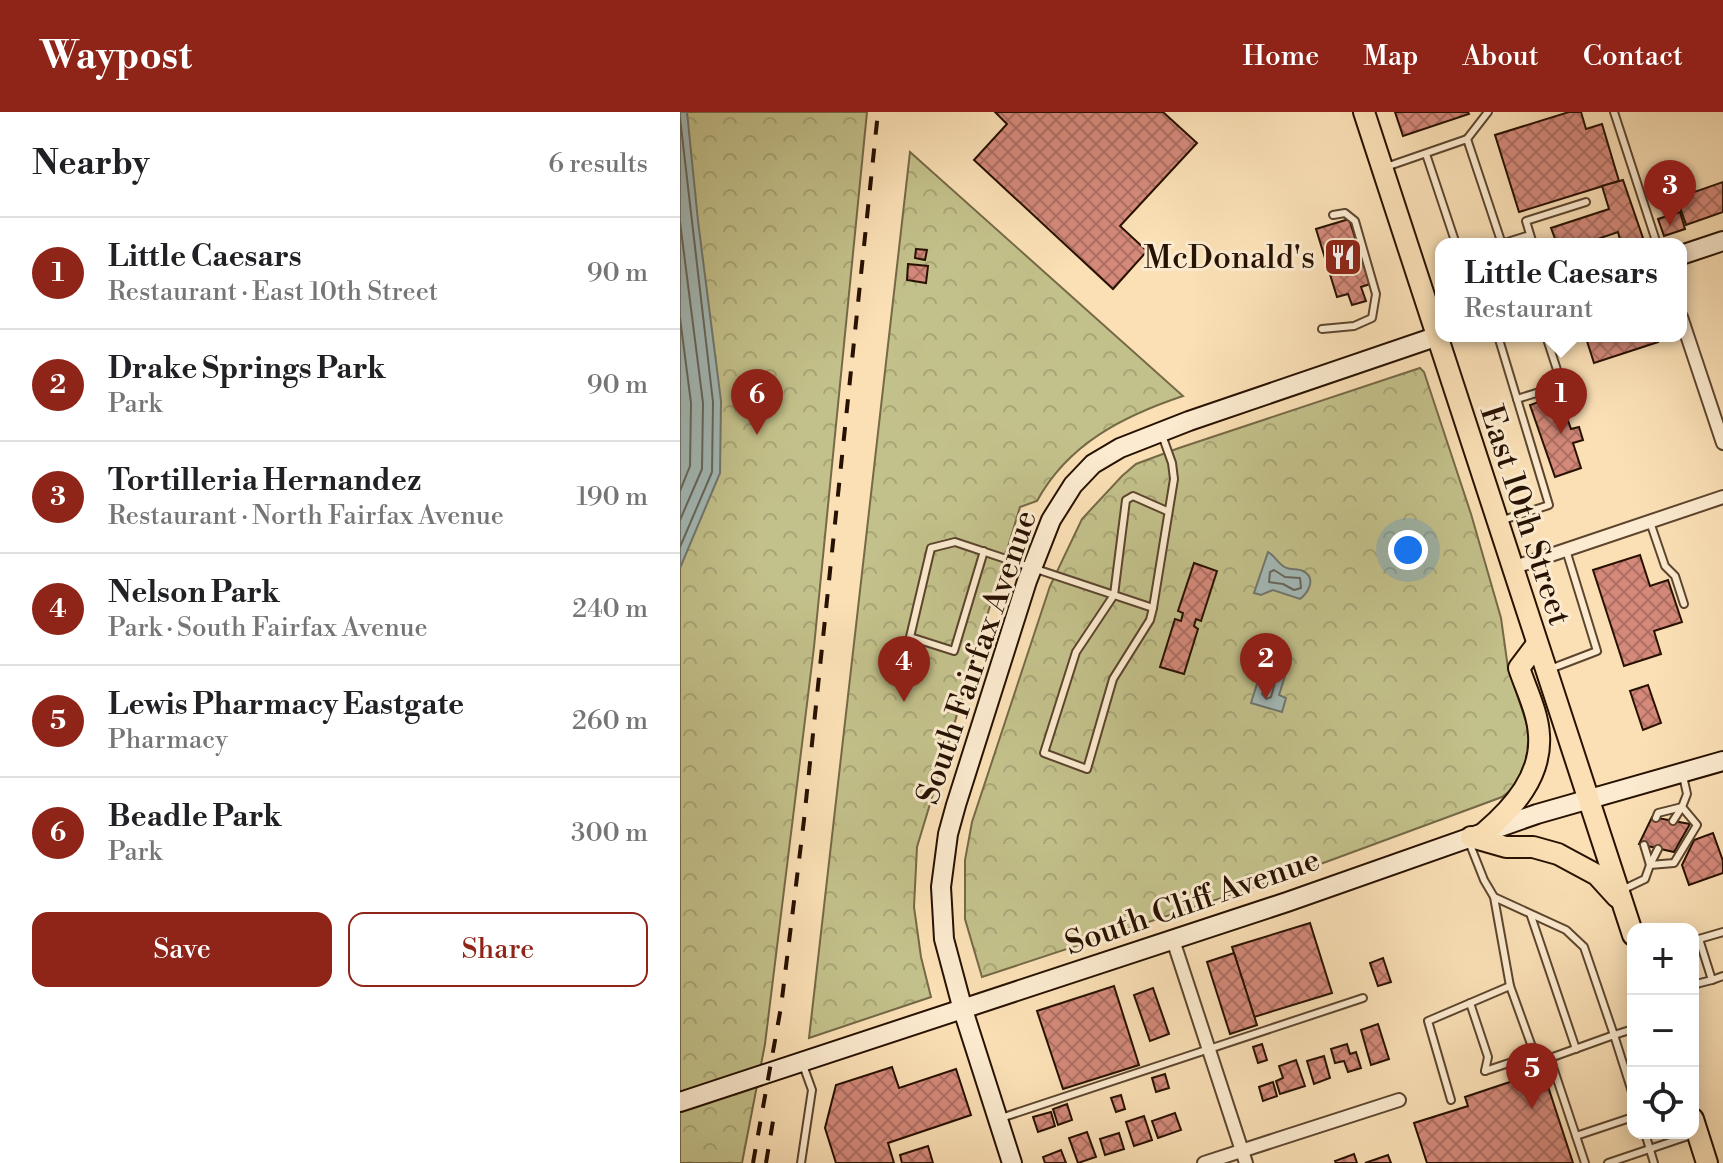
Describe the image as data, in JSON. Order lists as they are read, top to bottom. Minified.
{"streets":{"main road":["East 10th Street"],"street":["South Fairfax Avenue","South Cliff Avenue"]},"crossings":[["East 10th Street","South Cliff Avenue"],["South Fairfax Avenue","South Cliff Avenue"]],"places":{"restaurant":["McDonald's"]},"page":{"header":"Waypost","nav":["Home","Map","About","Contact"],"heading":["Nearby","6 results"],"pins":["3","1","6","2","4","5"],"list":[{"mark":"1","name":"Little Caesars","note":"Restaurant · East 10th Street","value":"90 m"},{"mark":"2","name":"Drake Springs Park","note":"Park","value":"90 m"},{"mark":"3","name":"Tortilleria Hernandez","note":"Restaurant · North Fairfax Avenue","value":"190 m"},{"mark":"4","name":"Nelson Park","note":"Park · South Fairfax Avenue","value":"240 m"},{"mark":"5","name":"Lewis Pharmacy Eastgate","note":"Pharmacy","value":"260 m"},{"mark":"6","name":"Beadle Park","note":"Park","value":"300 m"}],"popup":["Little Caesars","Restaurant"],"buttons":["Save","Share"],"map_buttons":["+","−"]}}
